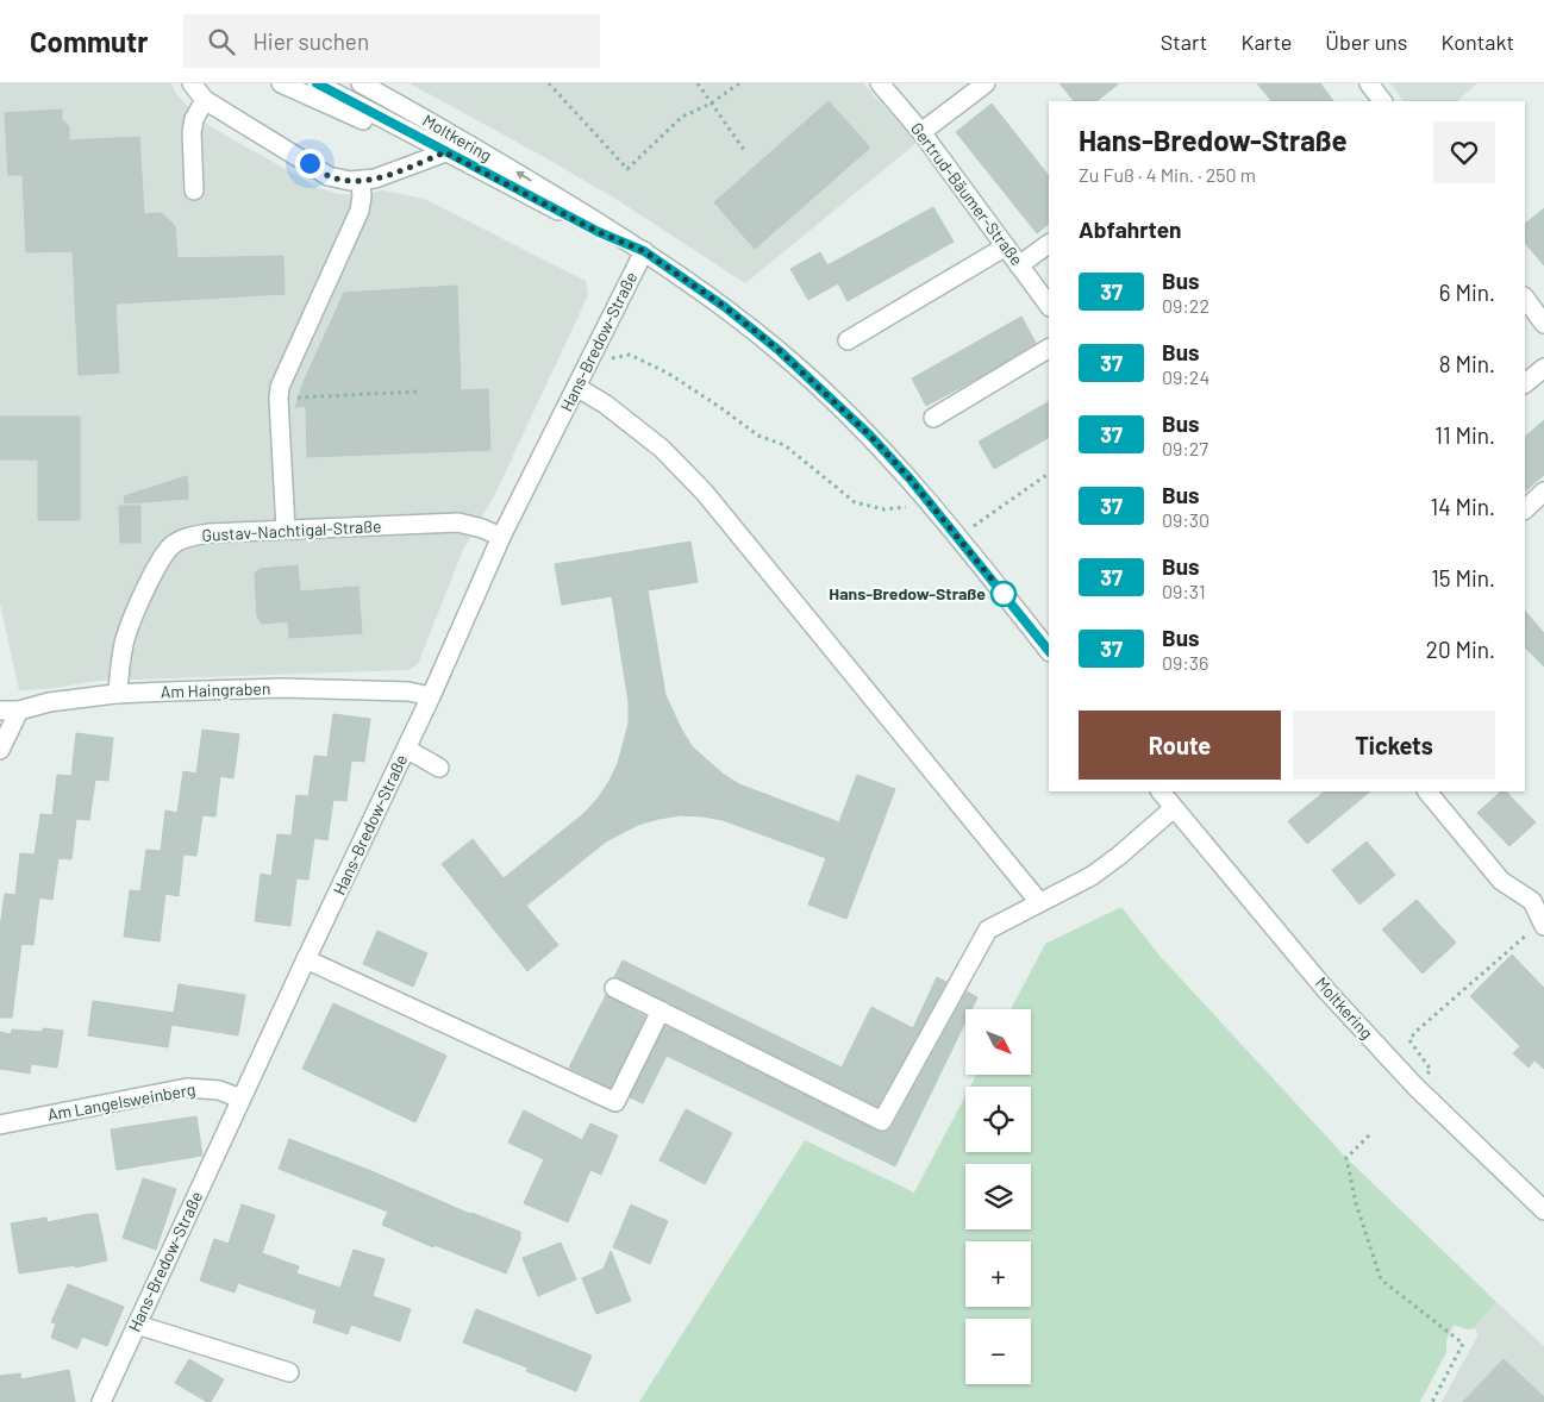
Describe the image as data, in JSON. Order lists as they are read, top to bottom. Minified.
{"streets":{"street":["Moltkering","Gertrud-Bäumer-Straße","Hans-Bredow-Straße","Gustav-Nachtigal-Straße","Am Haingraben","Am Langelsweinberg"]},"crossings":[["Moltkering","Hans-Bredow-Straße"],["Hans-Bredow-Straße","Gustav-Nachtigal-Straße"],["Hans-Bredow-Straße","Am Haingraben"],["Hans-Bredow-Straße","Am Langelsweinberg"],["Gustav-Nachtigal-Straße","Am Haingraben"]],"places":["Hans-Bredow-Straße"],"lines":["bus line 37"],"north":"bottom right","page":{"header":"Commutr","search":"Hier suchen","nav":["Start","Karte","Über uns","Kontakt"],"heading":[["Hans-Bredow-Straße","Zu Fuß · 4 Min. · 250 m"],"Abfahrten"],"list":[{"mark":"37","name":"Bus","note":"09:22","value":"6 Min."},{"mark":"37","name":"Bus","note":"09:24","value":"8 Min."},{"mark":"37","name":"Bus","note":"09:27","value":"11 Min."},{"mark":"37","name":"Bus","note":"09:30","value":"14 Min."},{"mark":"37","name":"Bus","note":"09:31","value":"15 Min."},{"mark":"37","name":"Bus","note":"09:36","value":"20 Min."}],"buttons":["Route","Tickets"],"map_buttons":["+","−"]}}
